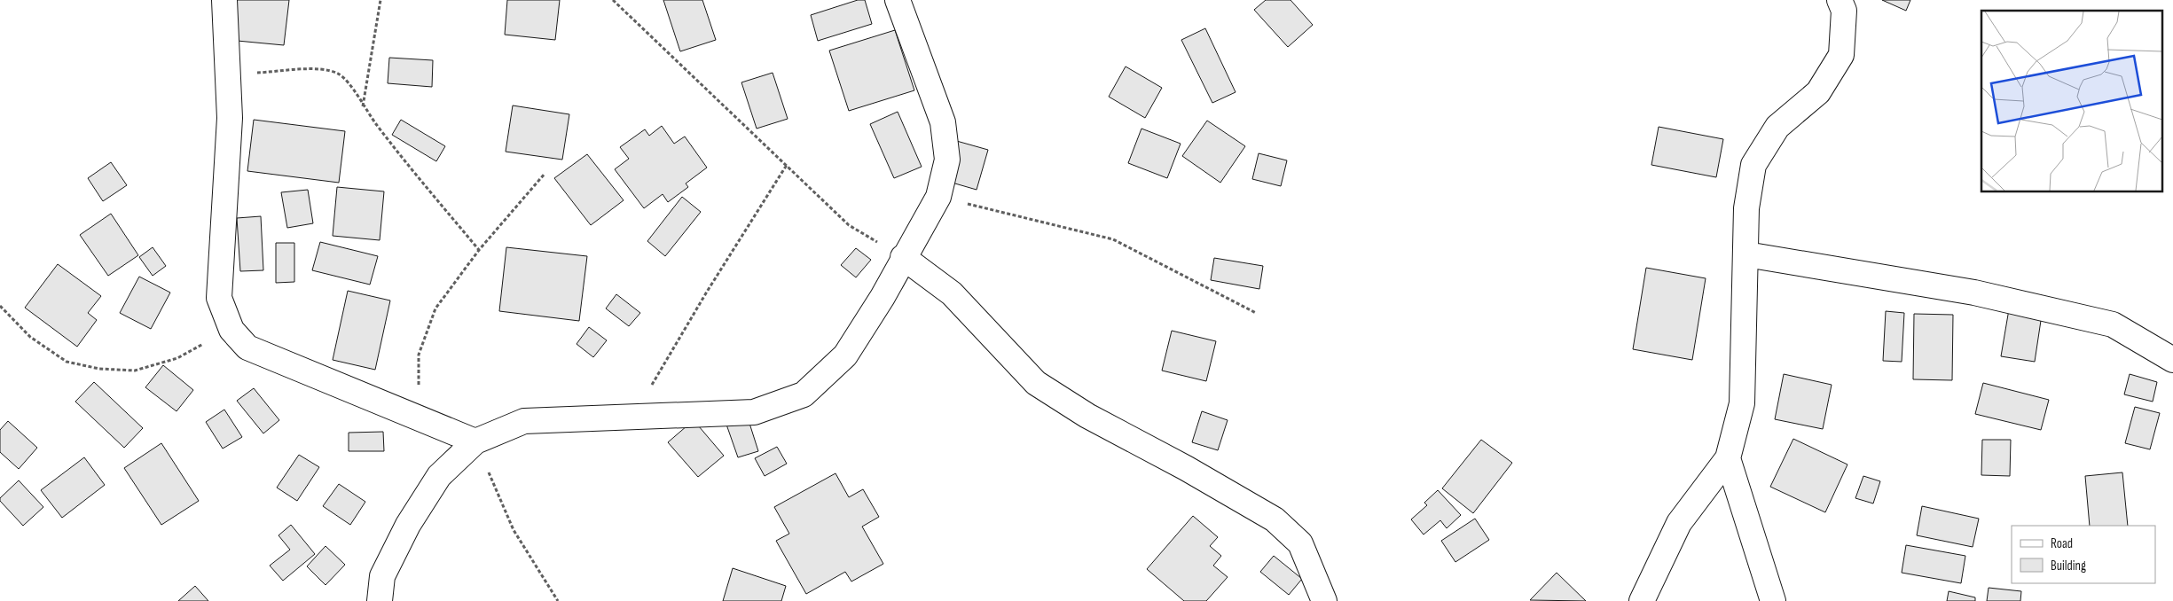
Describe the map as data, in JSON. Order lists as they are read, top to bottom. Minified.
{"legend":["Road","Building"]}
